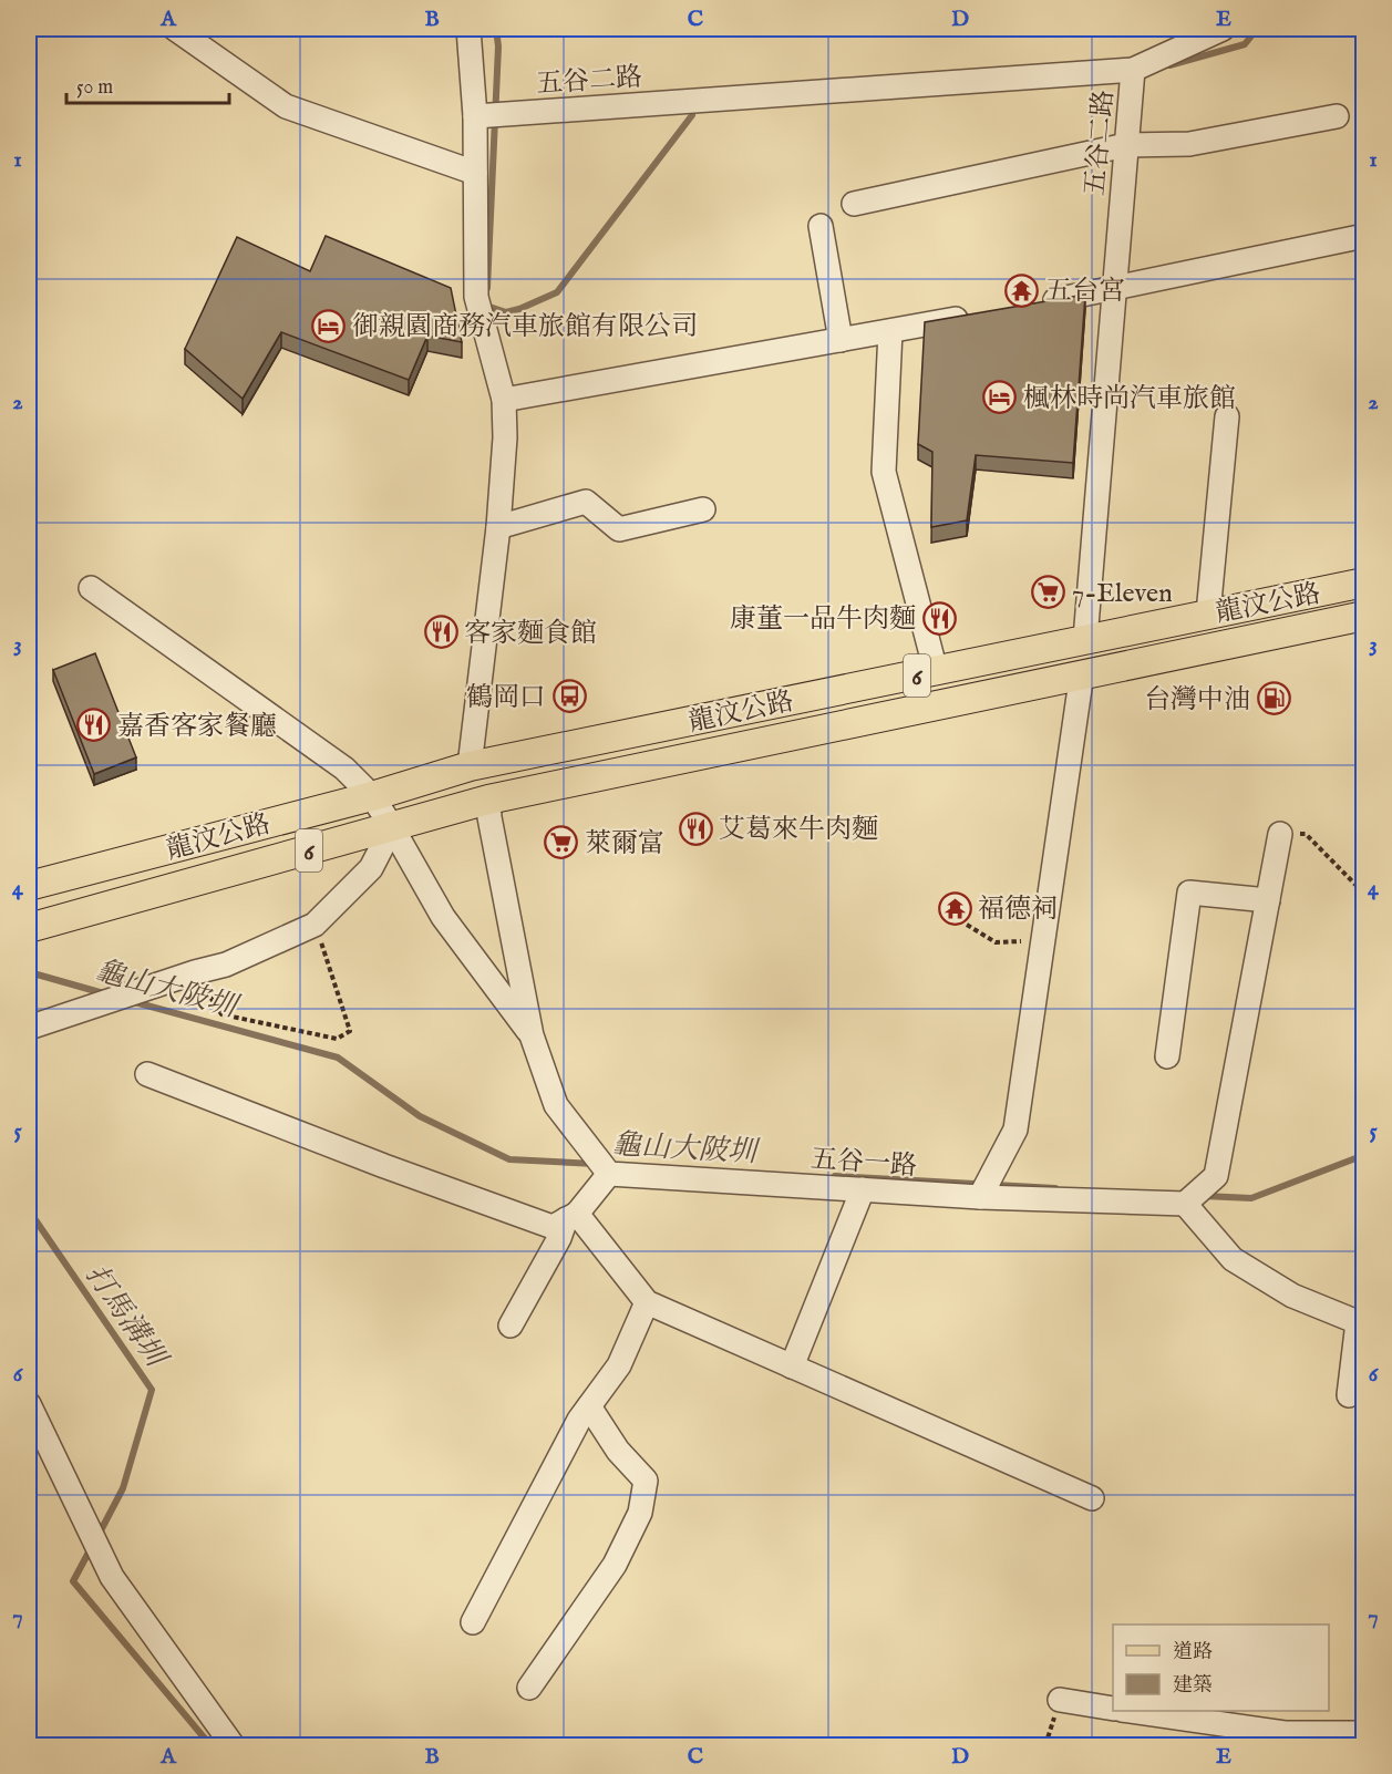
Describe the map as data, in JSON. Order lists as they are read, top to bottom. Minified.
{"streets":{"main road":["龍汶公路","6"],"street":["五谷二路","五谷一路"]},"crossings":[["五谷二路","龍汶公路"]],"water":["龜山大陂圳","打馬溝圳"],"places":{"temple":["五台宮","福德祠"],"hotel":["御親園商務汽車旅館有限公司","楓林時尚汽車旅館"],"supermarket":["7-Eleven","萊爾富"],"restaurant":["康董一品牛肉麵","客家麵食館","嘉香客家餐廳","艾葛來牛肉麵"],"bus stop":["鶴岡口"],"fuel station":["台灣中油"]},"legend":["道路","建築"],"scale_bar":"50 m","grid":{"columns":["A","B","C","D","E"],"rows":["1","2","3","4","5","6","7"]}}
